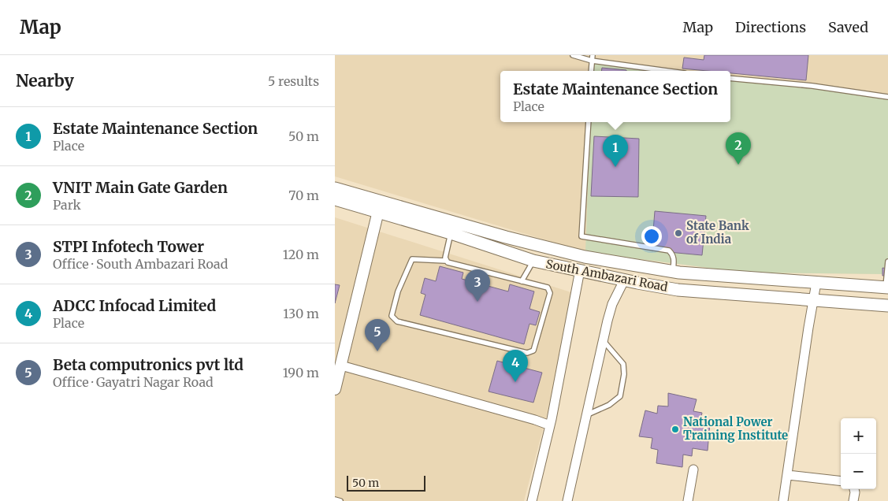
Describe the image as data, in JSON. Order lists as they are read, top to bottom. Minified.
{"streets":{"main road":["South Ambazari Road"]},"places":["State Bank of India","National Power Training Institute"],"scale_bar":"50 m","page":{"header":"Map","nav":["Map","Directions","Saved"],"heading":["Nearby","5 results"],"popup":["Estate Maintenance Section","Place"],"list":[{"mark":"1","name":"Estate Maintenance Section","note":"Place","value":"50 m"},{"mark":"2","name":"VNIT Main Gate Garden","note":"Park","value":"70 m"},{"mark":"3","name":"STPI Infotech Tower","note":"Office · South Ambazari Road","value":"120 m"},{"mark":"4","name":"ADCC Infocad Limited","note":"Place","value":"130 m"},{"mark":"5","name":"Beta computronics pvt ltd","note":"Office · Gayatri Nagar Road","value":"190 m"}],"pins":["2","1","3","5","4"],"map_buttons":["+","−"],"scale":"50 m"}}
